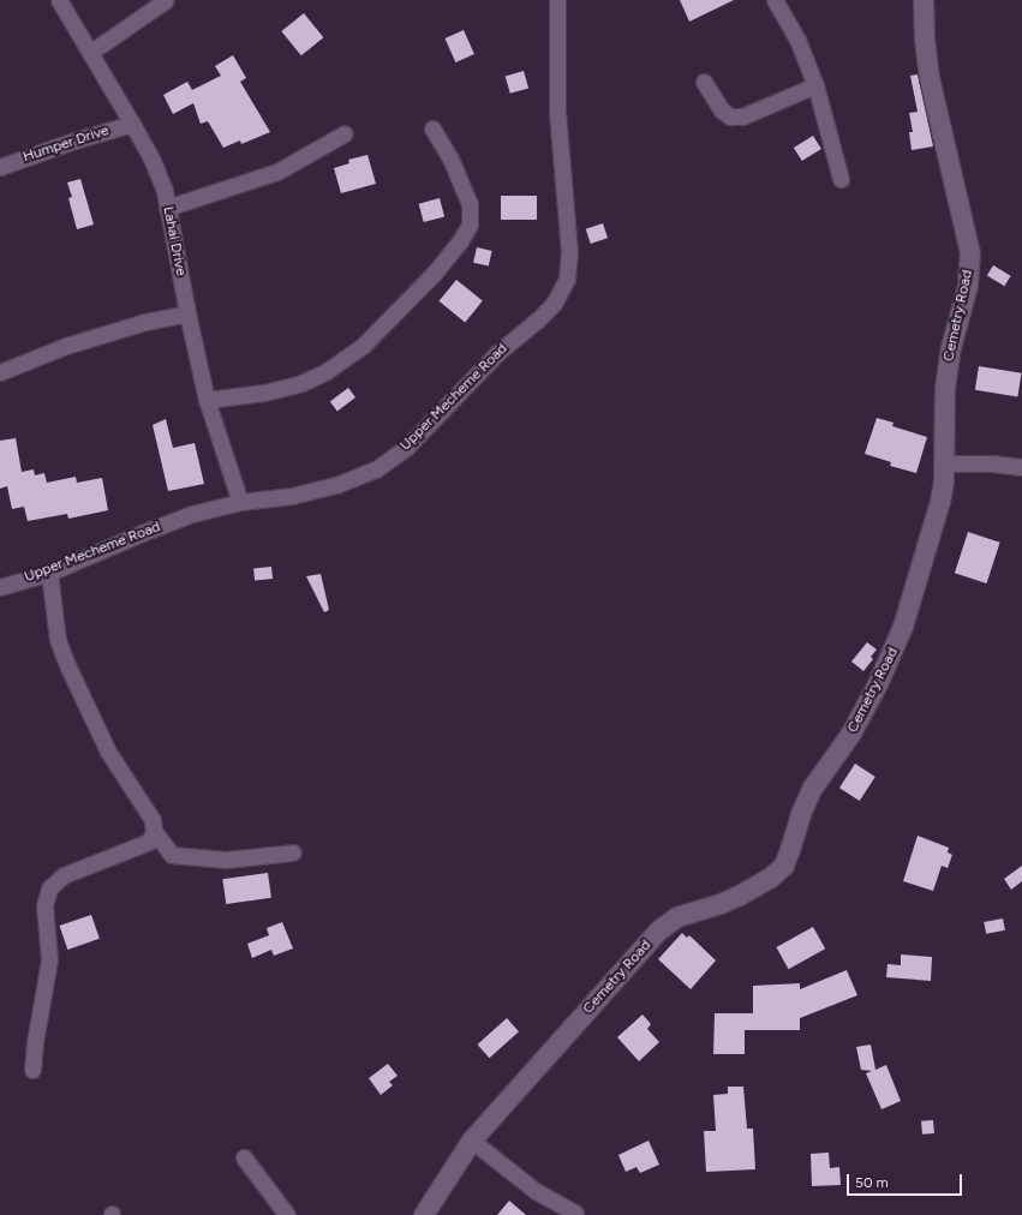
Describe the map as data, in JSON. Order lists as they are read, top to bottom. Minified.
{"streets":{"street":["Humper Drive","Lahai Drive","Cemetry Road","Upper Mecheme Road"]},"crossings":[["Humper Drive","Lahai Drive"],["Lahai Drive","Upper Mecheme Road"]],"scale_bar":"50 m"}
